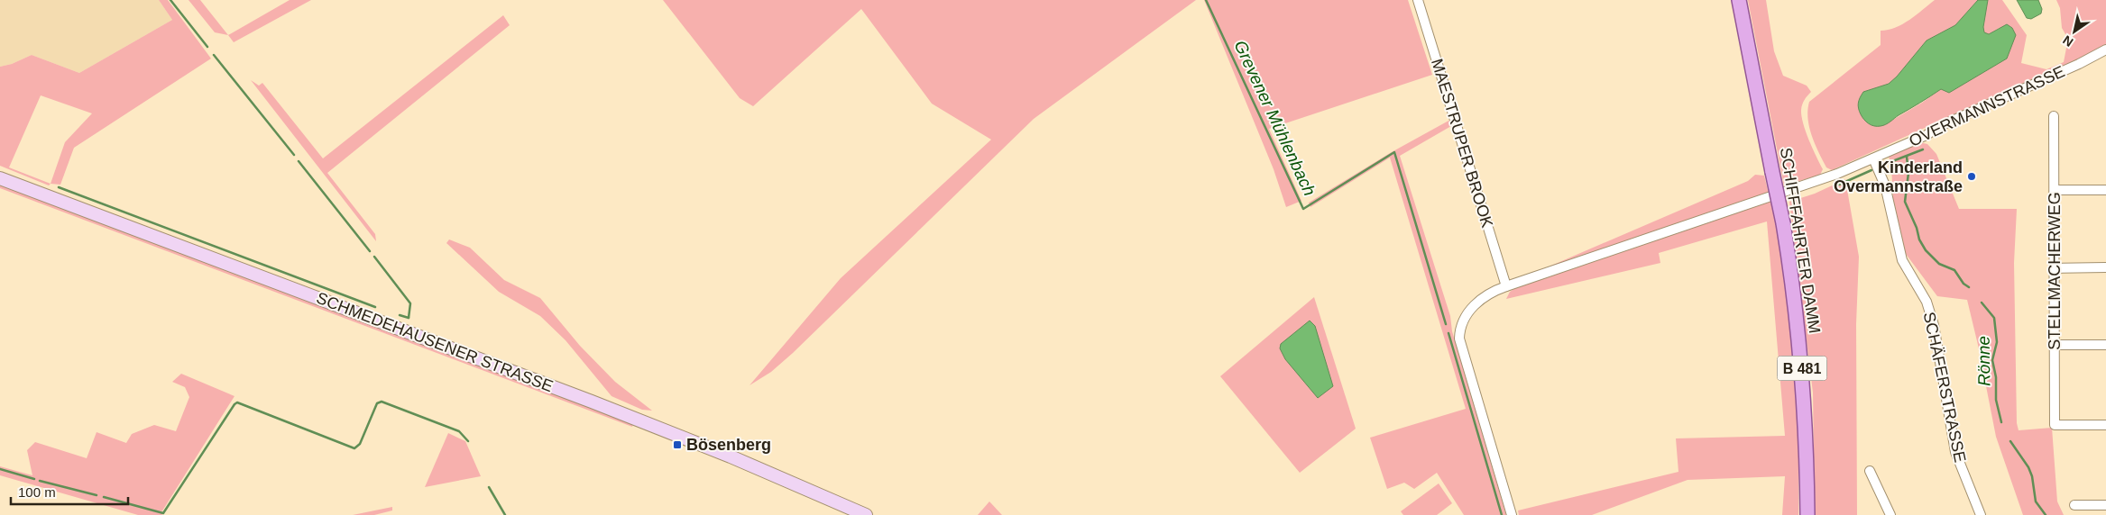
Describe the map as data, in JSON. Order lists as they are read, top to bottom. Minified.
{"streets":{"main road":["SCHIFFFAHRTER DAMM","SCHMEDEHAUSENER STRASSE","B 481"],"street":["OVERMANNSTRASSE","MAESTRUPER BROOK","STELLMACHERWEG","SCHÄFERSTRASSE"]},"crossings":[["OVERMANNSTRASSE","MAESTRUPER BROOK"],["OVERMANNSTRASSE","SCHÄFERSTRASSE"]],"water":["Grevener Mühlenbach","Rönne"],"places":{"other":["Kinderland Overmannstraße"],"transit":["Bösenberg"]},"scale_bar":"100 m","north":"bottom left"}
